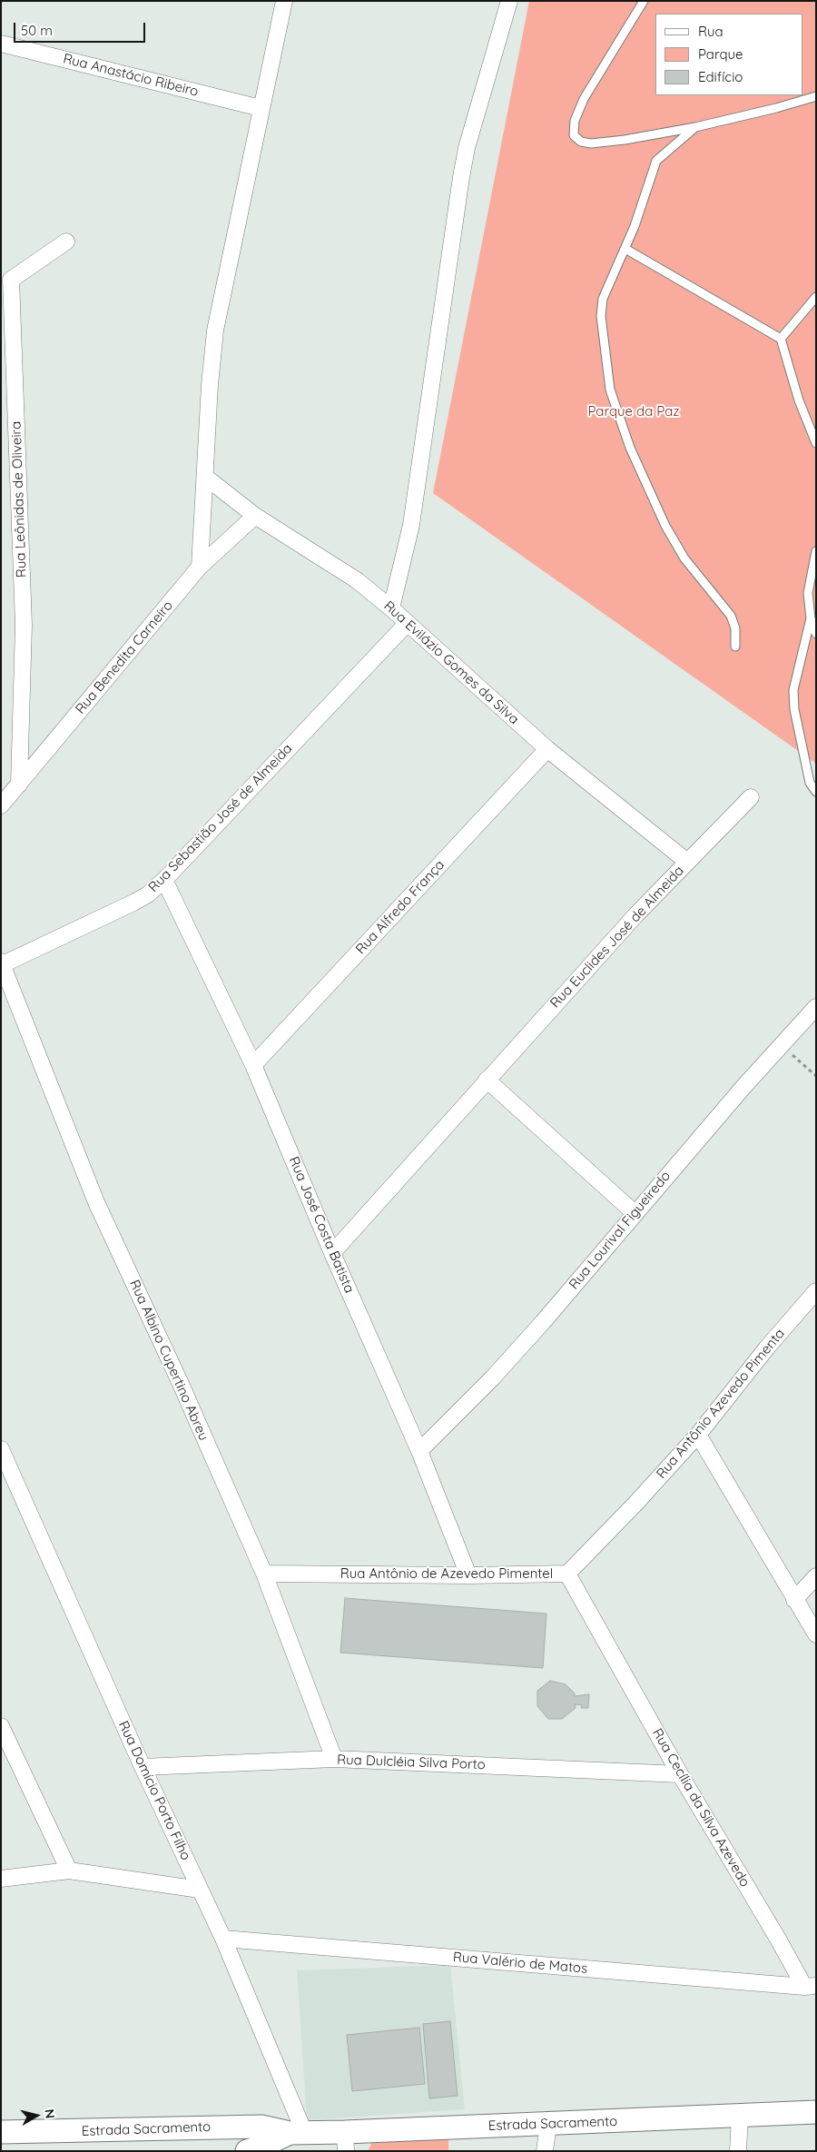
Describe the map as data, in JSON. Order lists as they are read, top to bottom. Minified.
{"streets":{"main road":["Estrada Sacramento"],"street":["Rua Anastácio Ribeiro","Rua Leônidas de Oliveira","Rua Benedita Carneiro","Rua Evilázio Gomes da Silva","Rua Sebastião José de Almeida","Rua Alfredo França","Rua Euclides José de Almeida","Rua José Costa Batista","Rua Lourival Figueiredo","Rua Albino Cupertino Abreu","Rua Antônio Azevedo Pimenta","Rua Antônio de Azevedo Pimentel","Rua Dulcléia Silva Porto","Rua Domício Porto Filho","Rua Cecília da Silva Azevedo","Rua Valério de Matos"]},"crossings":[["Rua Leônidas de Oliveira","Rua Benedita Carneiro"],["Rua Benedita Carneiro","Rua Evilázio Gomes da Silva"],["Rua Evilázio Gomes da Silva","Rua Sebastião José de Almeida"],["Rua Evilázio Gomes da Silva","Rua Alfredo França"],["Rua Evilázio Gomes da Silva","Rua Euclides José de Almeida"],["Rua Sebastião José de Almeida","Rua José Costa Batista"],["Rua Sebastião José de Almeida","Rua Albino Cupertino Abreu"],["Rua Alfredo França","Rua José Costa Batista"],["Rua Euclides José de Almeida","Rua José Costa Batista"],["Rua José Costa Batista","Rua Lourival Figueiredo"],["Rua José Costa Batista","Rua Antônio de Azevedo Pimentel"],["Rua Albino Cupertino Abreu","Rua Antônio de Azevedo Pimentel"],["Rua Albino Cupertino Abreu","Rua Dulcléia Silva Porto"],["Rua Antônio Azevedo Pimenta","Rua Antônio de Azevedo Pimentel"],["Rua Antônio de Azevedo Pimentel","Rua Cecília da Silva Azevedo"],["Rua Dulcléia Silva Porto","Rua Domício Porto Filho"],["Rua Dulcléia Silva Porto","Rua Cecília da Silva Azevedo"],["Rua Domício Porto Filho","Rua Valério de Matos"],["Rua Domício Porto Filho","Estrada Sacramento"],["Rua Cecília da Silva Azevedo","Rua Valério de Matos"]],"parks":["Parque da Paz"],"legend":["Rua","Parque","Edifício"],"scale_bar":"50 m","north":"right"}
